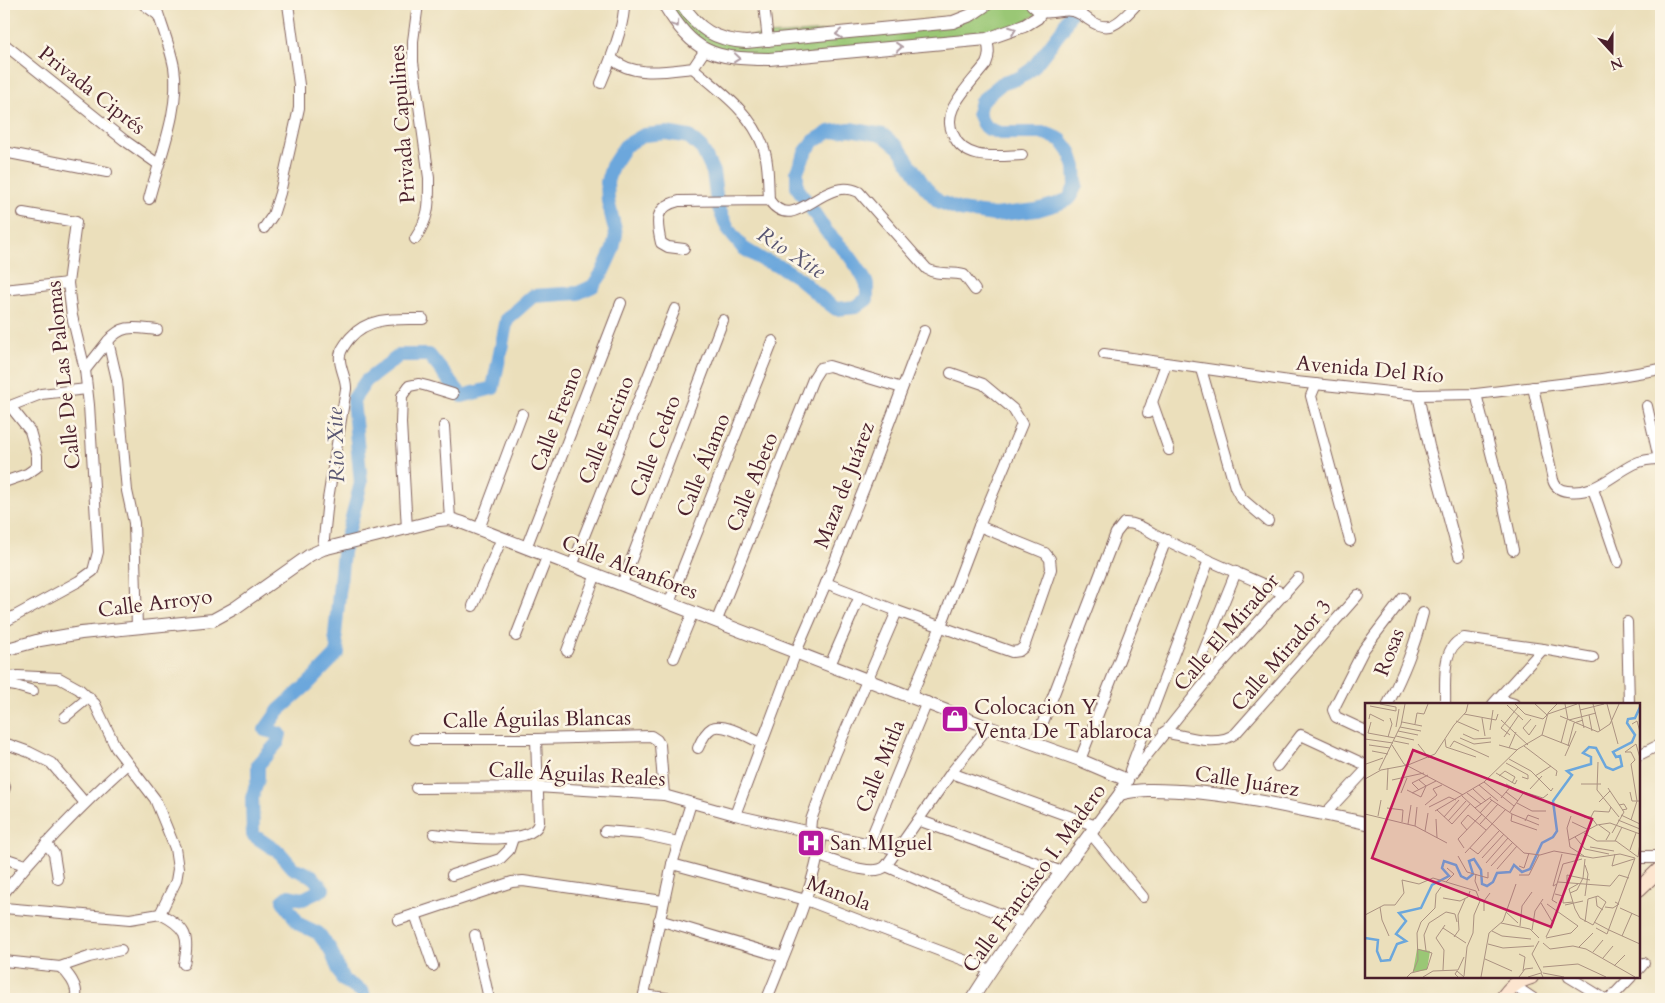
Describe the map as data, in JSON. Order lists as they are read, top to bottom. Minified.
{"streets":{"street":["Privada Ciprés","Privada Capulines","Avenida Del Río","Calle De Las Palomas","Calle Fresno","Calle Encino","Calle Cedro","Calle Álamo","Calle Abeto","Maza de Juárez","Calle Alcanfores","Calle Arroyo","Calle El Mirador","Rosas","Calle Mirador 3","Calle Águilas Blancas","Calle Mitla","Calle Águilas Reales","Calle Juárez","Calle Francisco I. Madero","Manola"]},"crossings":[["Calle Fresno","Calle Alcanfores"],["Calle Encino","Calle Alcanfores"],["Calle Cedro","Calle Alcanfores"],["Calle Álamo","Calle Alcanfores"],["Calle Abeto","Maza de Juárez"],["Calle Abeto","Calle Alcanfores"],["Maza de Juárez","Calle Alcanfores"],["Maza de Juárez","Calle Águilas Reales"],["Calle Alcanfores","Calle Arroyo"],["Calle Alcanfores","Calle El Mirador"],["Calle Alcanfores","Calle Mitla"],["Calle Alcanfores","Calle Francisco I. Madero"],["Calle El Mirador","Calle Mirador 3"],["Calle El Mirador","Calle Francisco I. Madero"],["Calle Águilas Blancas","Calle Águilas Reales"],["Calle Mitla","Calle Águilas Reales"],["Calle Juárez","Calle Francisco I. Madero"],["Calle Francisco I. Madero","Manola"]],"water":["Rio Xite"],"places":{"shop":["Colocacion Y Venta De Tablaroca"],"hospital":["San MIguel"]},"north":"bottom"}
